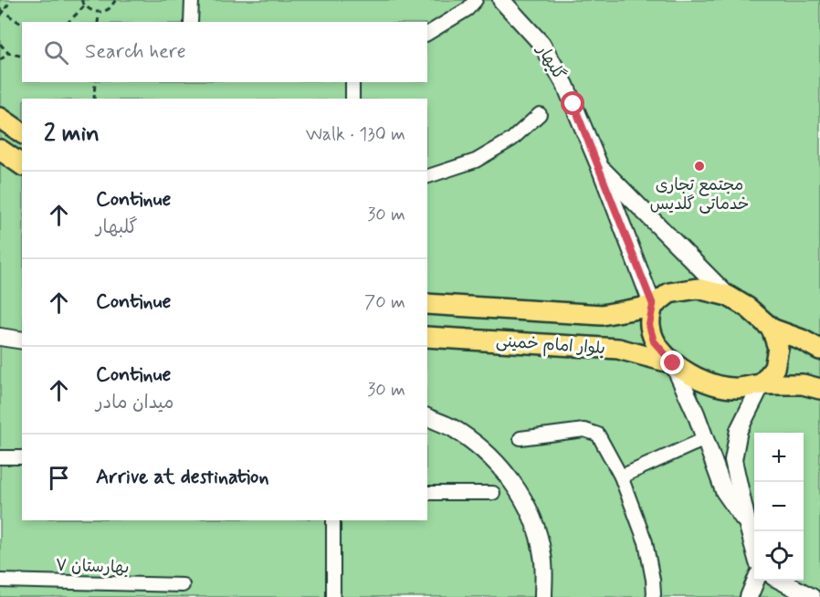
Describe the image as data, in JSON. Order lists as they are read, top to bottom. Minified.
{"streets":{"main road":["بلوار امام خمینی"],"street":["گلبهار","بهارستان ۷"]},"crossings":[["گلبهار","بلوار امام خمینی"]],"places":["مجتمع تجاری خدماتی گلدیس"],"page":{"search":"Search here","heading":["2 min","Walk · 130 m"],"list":[["Continue","گلبهار","30 m"],["Continue","70 m"],["Continue","میدان مادر","30 m"],"Arrive at destination"],"map_buttons":["+","−"]}}
